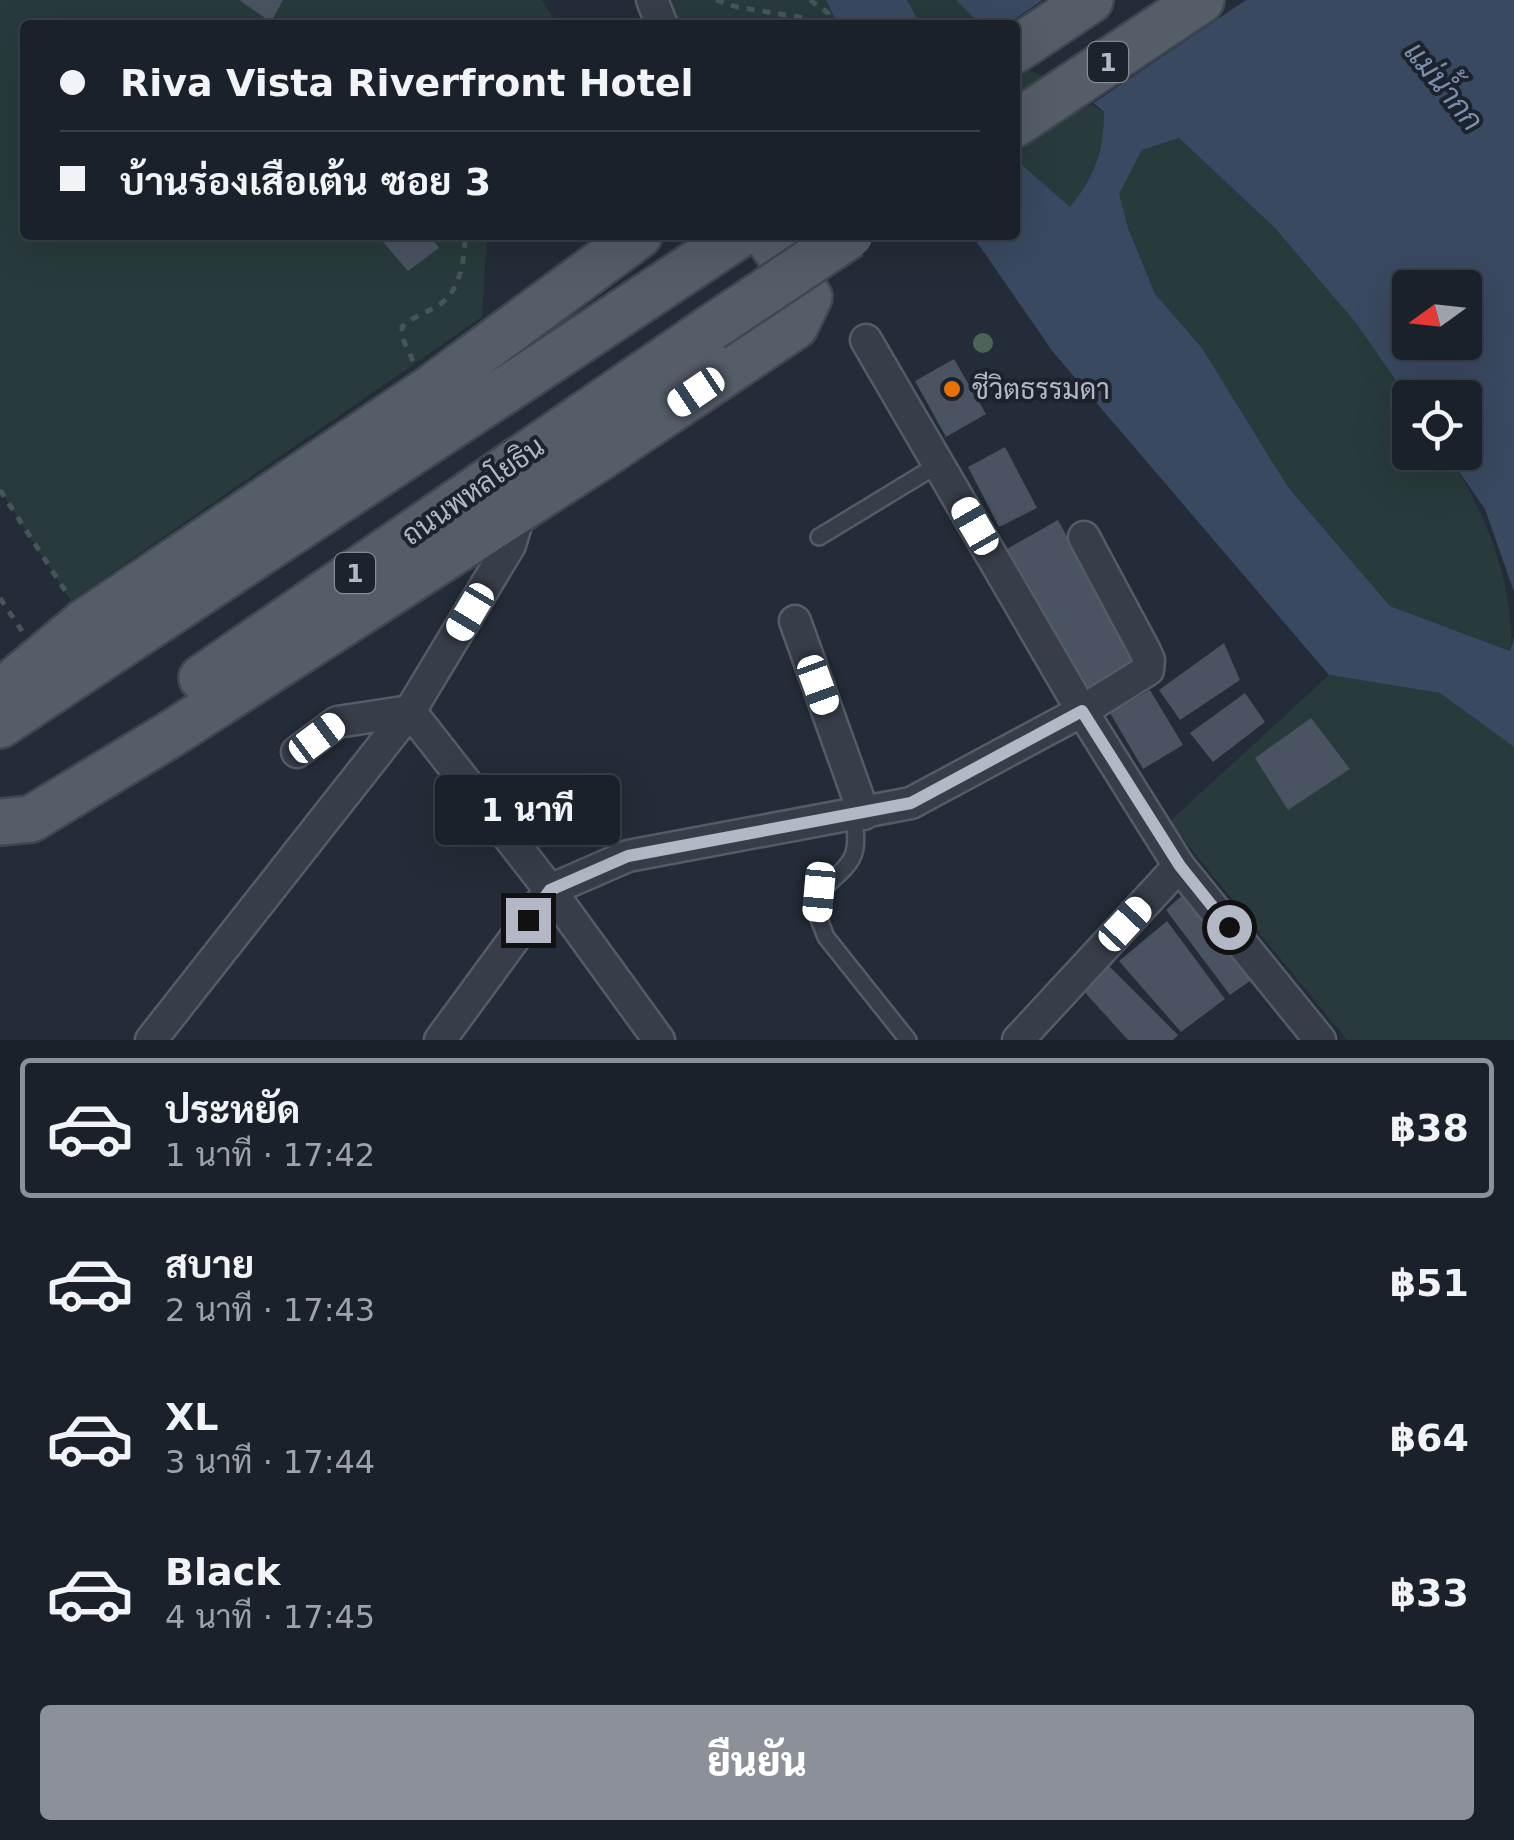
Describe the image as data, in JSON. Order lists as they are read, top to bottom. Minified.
{"streets":{"main road":["1","ถนนพหลโยธิน"]},"water":["แม่น้ำกก"],"places":["ชีวิตธรรมดา"],"north":"left","page":{"banner":["Riva Vista Riverfront Hotel","บ้านร่องเสือเต้น ซอย 3"],"bubble":"1 นาที","list":[{"name":"ประหยัด","note":"1 นาที · 17:42","value":"฿38"},{"name":"สบาย","note":"2 นาที · 17:43","value":"฿51"},{"name":"XL","note":"3 นาที · 17:44","value":"฿64"},{"name":"Black","note":"4 นาที · 17:45","value":"฿33"}],"buttons":"ยืนยัน"}}
